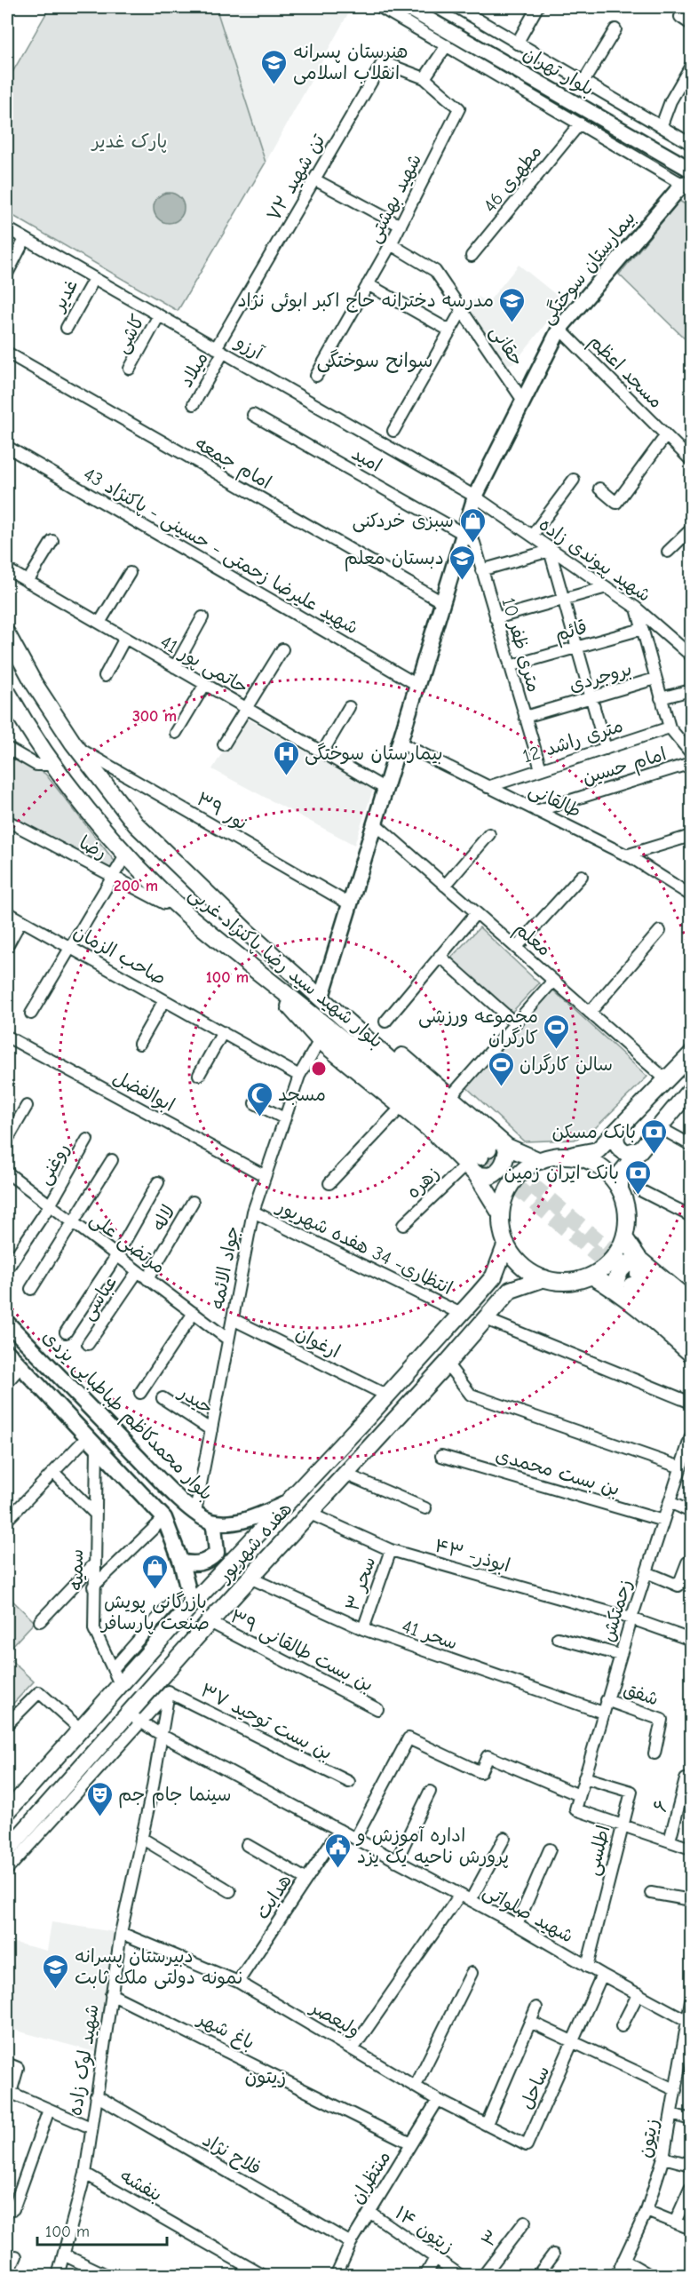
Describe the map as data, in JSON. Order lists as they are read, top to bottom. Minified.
{"streets":{"main road":["بلوار تهران","بیمارستان سوختگی","بلوار شهید سید رضا پاکنژاد غربی","بلوار محمدکاظم طباطبایی یزدی","هفده شهریور"],"street":["۷۲ تن شهید","مطهری 46","شهید بهشتی","غدیر","کاشی","حقانی","آرزو","میلاد","مسجد اعظم","امید","امام جمعه","شهید علیرضا زحمتی - حسینی - پاکنژاد 43","شهید پیوندی زاده","قائم","10 متری ظفر","حاتمی پور 41","بروجردی","12 متری راشد","امام حسین","طالقانی","نور ۳۹","رضا","معلم","صاحب الزمان","ابوالفضل","روغنی","زهره","لاله","مرتضی علی","انتظاری- 34 هفده شهریور","جواد الائمه","عباسی","ارغوان","حیدر","بن بست محمدی","ابوذر- ۴۳","سمیه","سحر ۳","زحمتکش","سحر 41","بن‌ بست طالقانی ۳۹","شفق","بن بست توحید ۳۷","۶","اطلسی","هدایت","شهید صلواتی","ولیعصر","باغ شهر","شهید لوک زاده","ساحل","زیتون","فلاح نژاد","منتظران","بنفشه","زیتون ۱۴","۳"]},"crossings":[["۷۲ تن شهید","شهید بهشتی"],["۷۲ تن شهید","آرزو"],["۷۲ تن شهید","میلاد"],["شهید بهشتی","حقانی"],["بیمارستان سوختگی","حقانی"],["بیمارستان سوختگی","آرزو"],["بیمارستان سوختگی","مسجد اعظم"],["بیمارستان سوختگی","امید"],["بیمارستان سوختگی","امام جمعه"],["بیمارستان سوختگی","شهید علیرضا زحمتی - حسینی - پاکنژاد 43"],["بیمارستان سوختگی","شهید پیوندی زاده"],["بیمارستان سوختگی","10 متری ظفر"],["بیمارستان سوختگی","حاتمی پور 41"],["بیمارستان سوختگی","طالقانی"],["بیمارستان سوختگی","نور ۳۹"],["بیمارستان سوختگی","معلم"],["غدیر","آرزو"],["کاشی","آرزو"],["آرزو","میلاد"],["آرزو","شهید پیوندی زاده"],["امید","10 متری ظفر"],["قائم","10 متری ظفر"],["10 متری ظفر","بروجردی"],["10 متری ظفر","12 متری راشد"],["12 متری راشد","طالقانی"],["امام حسین","طالقانی"],["صاحب الزمان","جواد الائمه"],["بلوار شهید سید رضا پاکنژاد غربی","زهره"],["ابوالفضل","جواد الائمه"],["روغنی","مرتضی علی"],["لاله","مرتضی علی"],["مرتضی علی","جواد الائمه"],["مرتضی علی","عباسی"],["انتظاری- 34 هفده شهریور","جواد الائمه"],["انتظاری- 34 هفده شهریور","هفده شهریور"],["جواد الائمه","ارغوان"],["جواد الائمه","حیدر"],["جواد الائمه","بلوار محمدکاظم طباطبایی یزدی"],["ارغوان","هفده شهریور"],["بلوار محمدکاظم طباطبایی یزدی","هفده شهریور"],["بن بست محمدی","زحمتکش"],["هفده شهریور","ابوذر- ۴۳"],["هفده شهریور","سمیه"],["هفده شهریور","سحر 41"],["هفده شهریور","بن‌ بست طالقانی ۳۹"],["هفده شهریور","شهید صلواتی"],["ابوذر- ۴۳","سحر ۳"],["ابوذر- ۴۳","زحمتکش"],["سحر ۳","سحر 41"],["زحمتکش","سحر 41"],["زحمتکش","شفق"],["زحمتکش","اطلسی"],["بن بست توحید ۳۷","شهید لوک زاده"],["اطلسی","شهید صلواتی"],["هدایت","شهید صلواتی"],["هدایت","ولیعصر"],["شهید صلواتی","شهید لوک زاده"],["شهید صلواتی","ساحل"],["شهید صلواتی","زیتون"],["ولیعصر","شهید لوک زاده"],["ولیعصر","ساحل"],["ولیعصر","منتظران"],["باغ شهر","شهید لوک زاده"],["باغ شهر","منتظران"],["شهید لوک زاده","فلاح نژاد"],["شهید لوک زاده","بنفشه"],["فلاح نژاد","منتظران"],["منتظران","زیتون ۱۴"]],"districts":["سوانح سوختگی","زیتون"],"parks":["پارک غدیر"],"places":{"school or university":["هنرستان پسرانه انقلاب اسلامی","مدرسه دخترانه حاج اکبر ابوئی نژاد","دبستان معلم","دبیرستان پسرانه نمونه دولتی ملک ثابت"],"shop":["سبزی خردکنی","بازرگانی پویش صنعت پارسافر"],"hospital":["بیمارستان سوختگی"],"sports":["مجموعه ورزشی کارگران","سالن کارگران"],"mosque":["مسجد"],"bank":["بانک مسکن","بانک ایران زمین"],"theatre":["سینما جام جم"],"public building":["اداره آموزش و پرورش ناحیه یک یزد"]},"scale_bar":"100 m","rings":["300 m","200 m","100 m"]}
